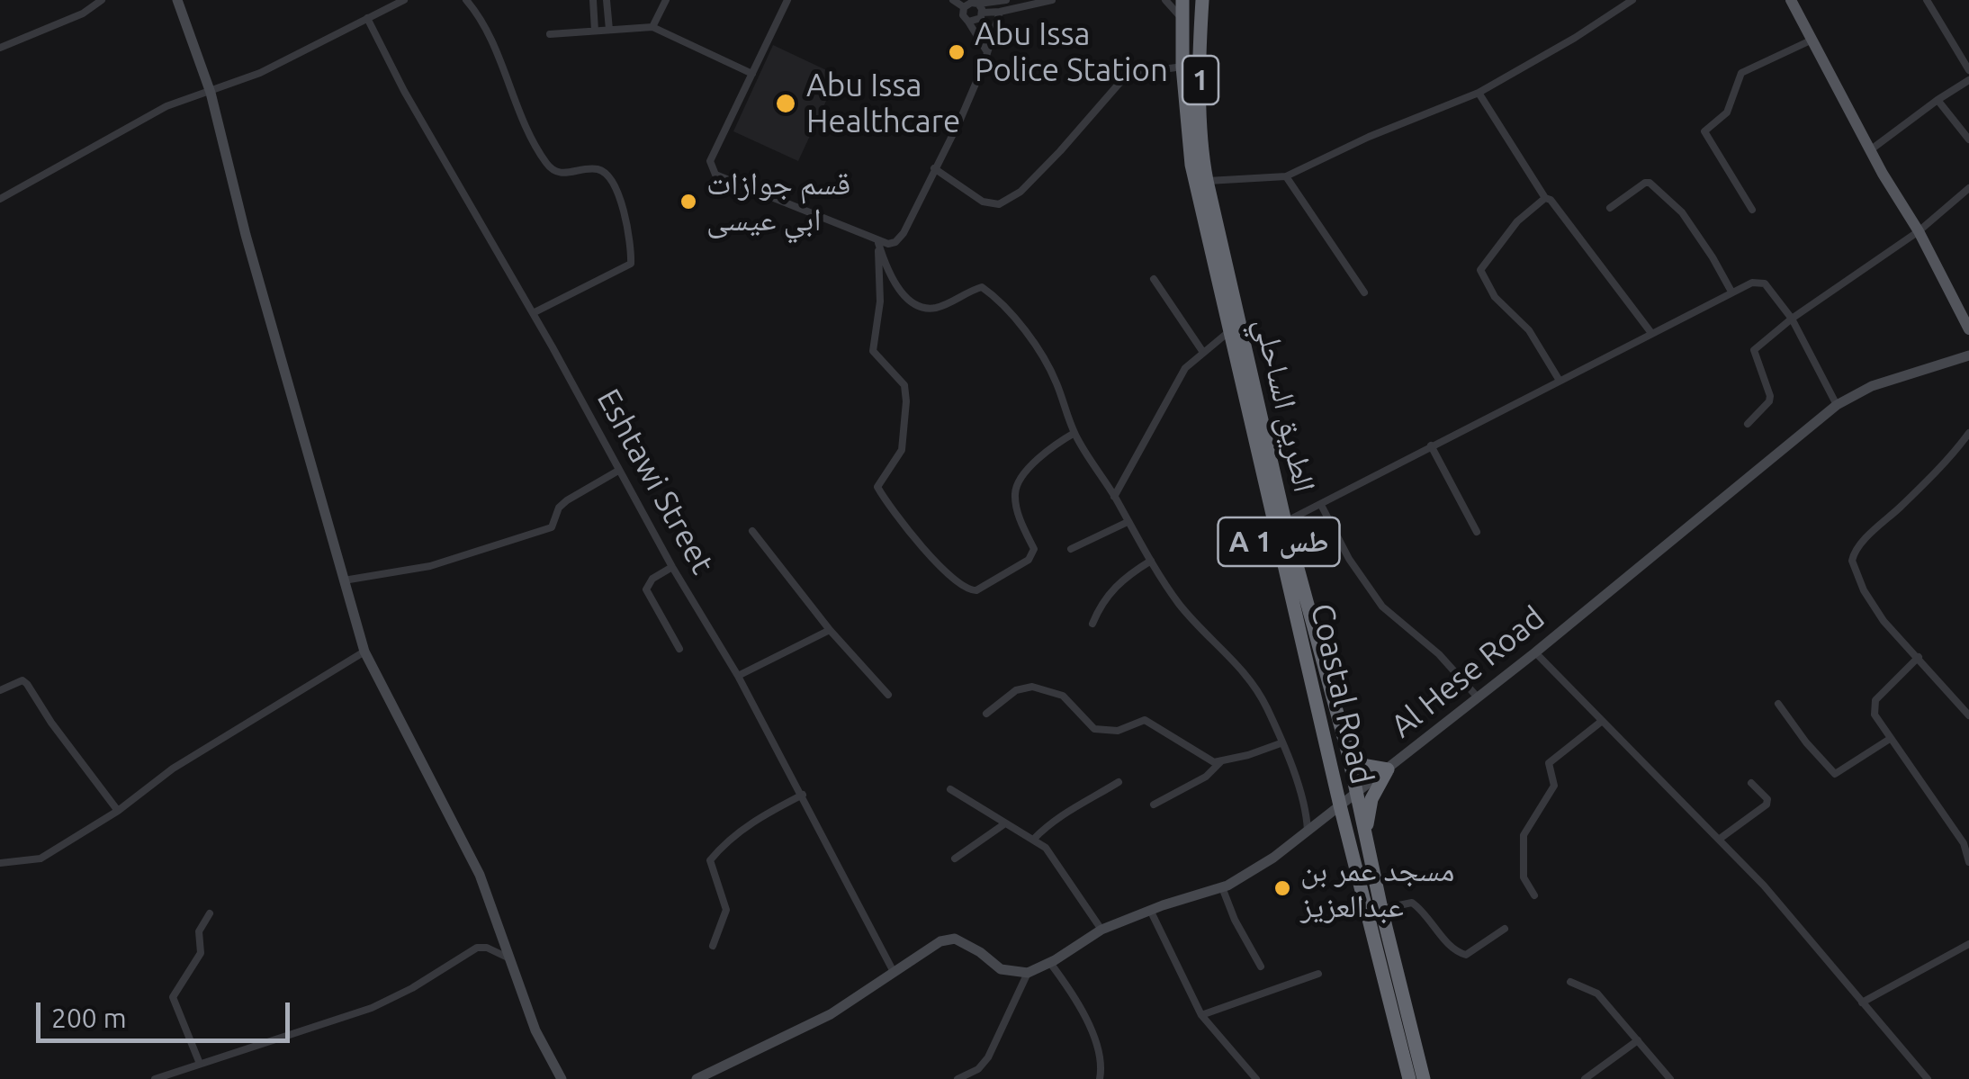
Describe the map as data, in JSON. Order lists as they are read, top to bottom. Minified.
{"streets":{"highway":["1","الطريق الساحلي","A 1 طس","Coastal Road"],"street":["Eshtawi Street","Al Hese Road"]},"crossings":[["1","الطريق الساحلي"],["الطريق الساحلي","Al Hese Road"],["Al Hese Road","Coastal Road"]],"places":["Abu Issa Police Station","Abu Issa Healthcare","قسم جوازات ابي عيسى","مسجد عمر بن عبدالعزيز"],"scale_bar":"200 m"}
